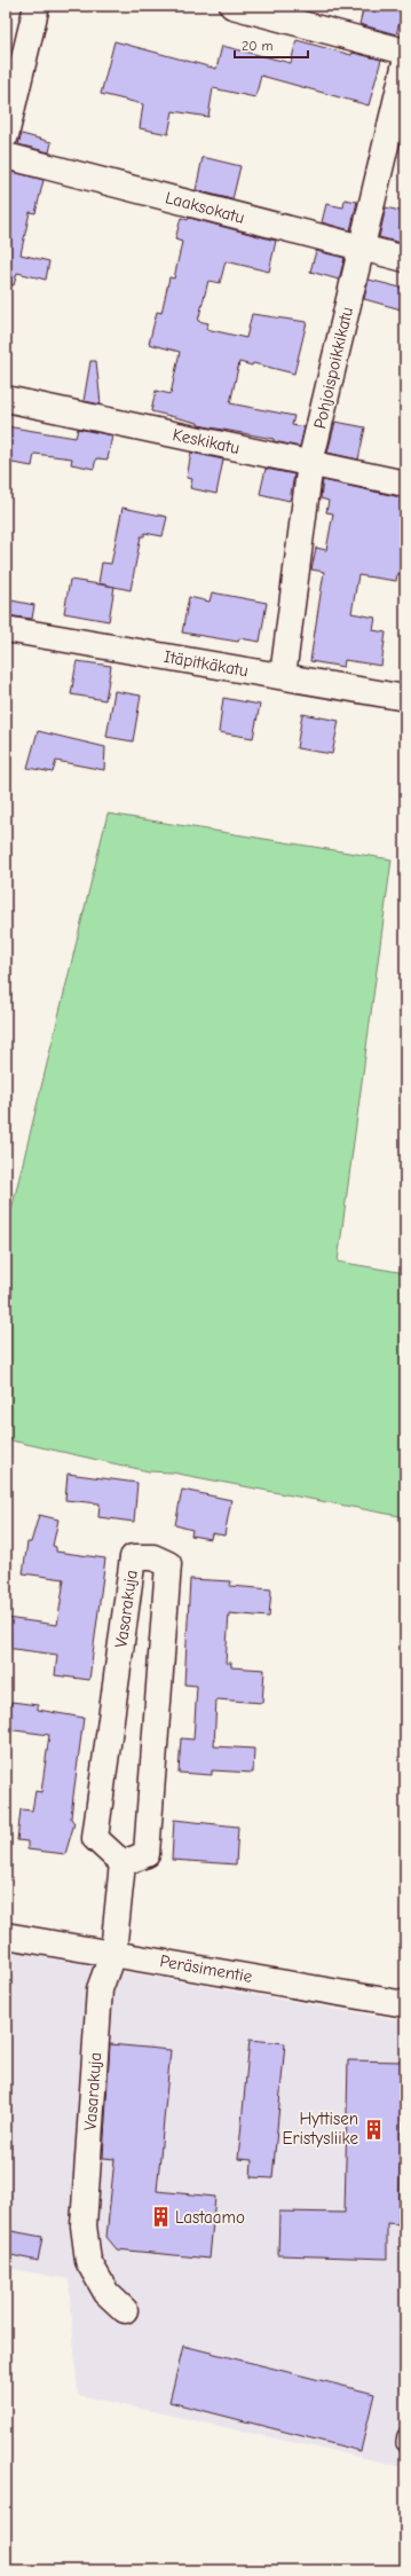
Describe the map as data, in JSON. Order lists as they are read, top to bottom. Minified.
{"streets":{"street":["Laaksokatu","Pohjoispoikkikatu","Keskikatu","Itäpitkäkatu","Vasarakuja","Peräsimentie"]},"crossings":[["Laaksokatu","Pohjoispoikkikatu"],["Pohjoispoikkikatu","Keskikatu"],["Pohjoispoikkikatu","Itäpitkäkatu"],["Vasarakuja","Peräsimentie"]],"places":{"building":["Hyttisen Eristysliike","Lastaamo"]},"scale_bar":"20 m"}
